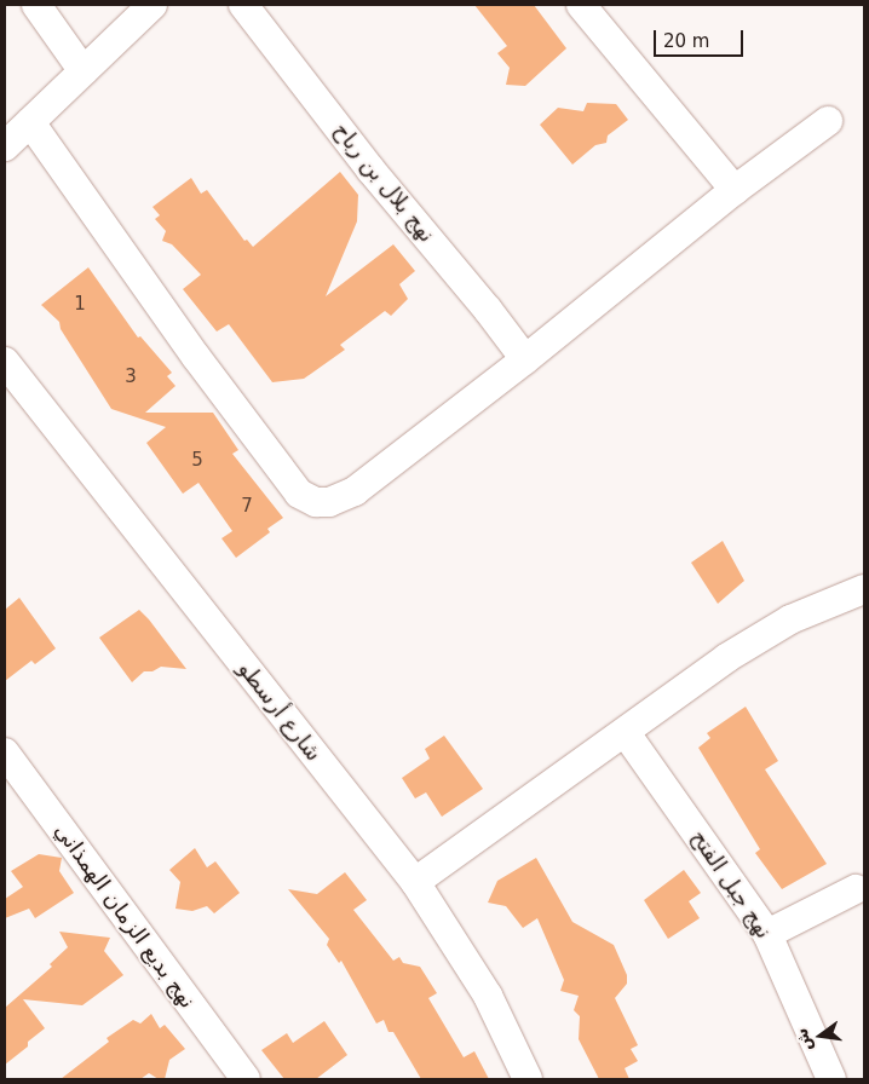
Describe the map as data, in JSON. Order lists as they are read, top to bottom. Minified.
{"streets":{"street":["نهج بلال بن رباح","شارع أرسطو","نهج جبل الفتح","نهج بديع الزمان الهمذاني"]},"house_numbers":["1","3","5","7"],"scale_bar":"20 m","north":"left"}
